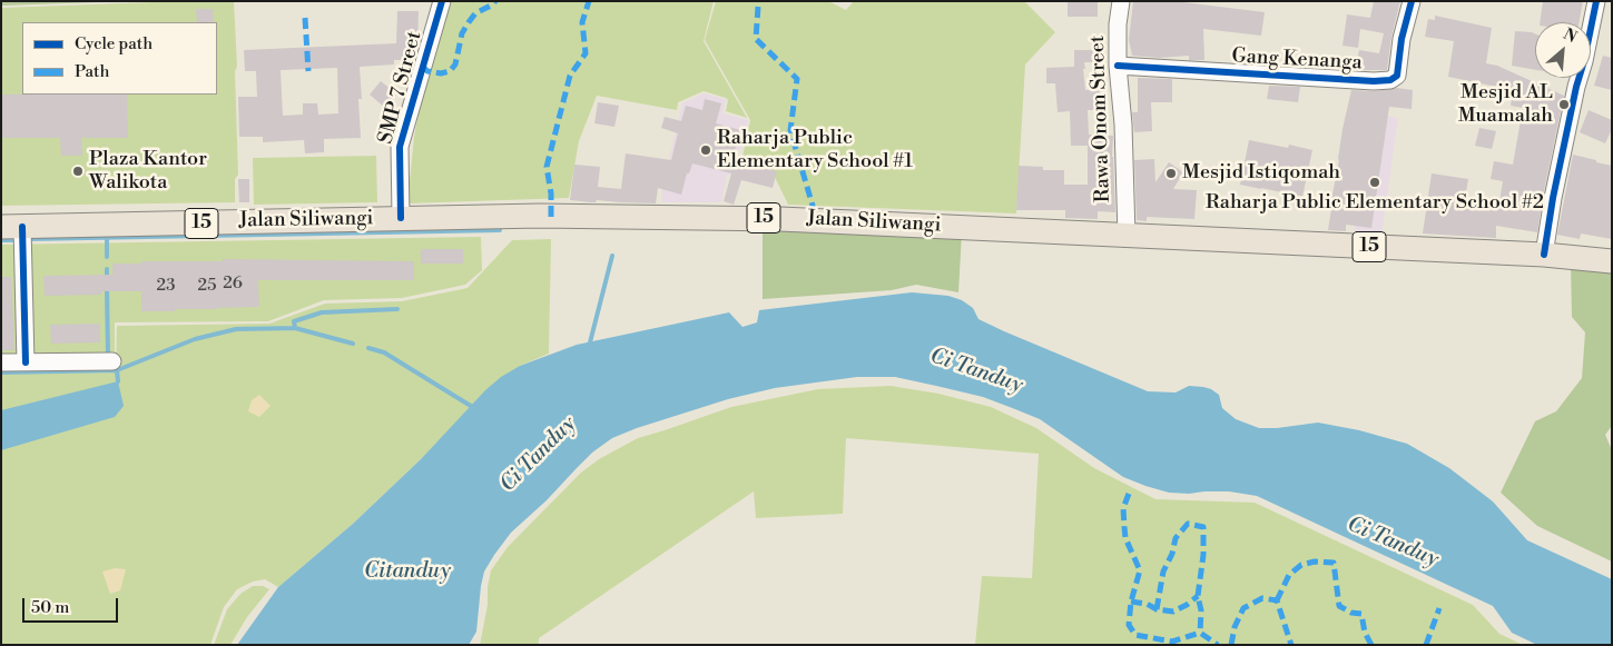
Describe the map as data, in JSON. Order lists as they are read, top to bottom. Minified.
{"streets":{"highway":["15","Jalan Siliwangi"],"street":["Gang Kenanga","SMP 7 Street","Rawa Onom Street"]},"crossings":[["Gang Kenanga","Rawa Onom Street"],["SMP 7 Street","Jalan Siliwangi"],["Rawa Onom Street","Jalan Siliwangi"]],"water":["Ci Tanduy","Citanduy"],"places":["Mesjid AL Muamalah","Raharja Public Elementary School #1","Plaza Kantor Walikota","Mesjid Istiqomah","Raharja Public Elementary School #2"],"house_numbers":["26","23","25"],"legend":["Cycle path","Path"],"scale_bar":"50 m","north":"top right"}
